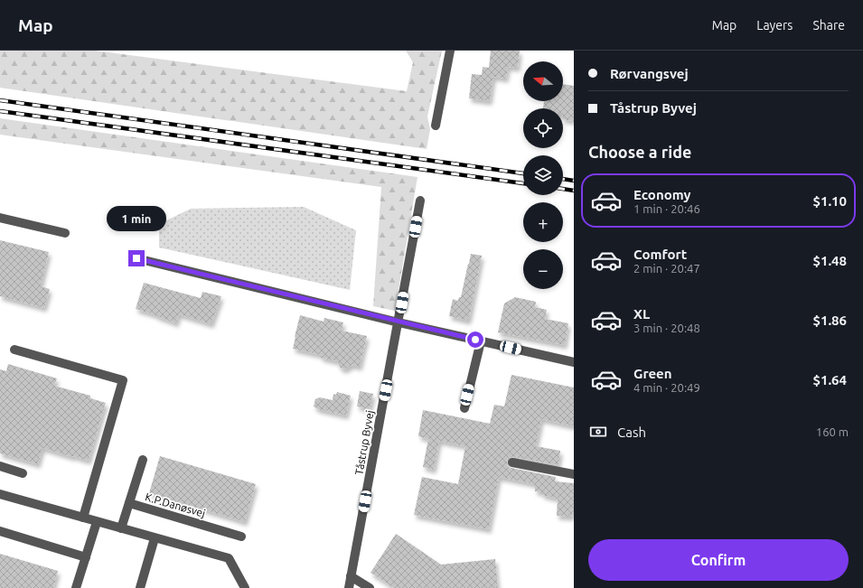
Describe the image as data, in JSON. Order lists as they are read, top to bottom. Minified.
{"streets":{"street":["Tåstrup Byvej","K.P.Danøsvej"]},"north":"left","page":{"header":"Map","nav":["Map","Layers","Share"],"banner":["Rørvangsvej","Tåstrup Byvej"],"map_buttons":["+","−"],"heading":"Choose a ride","list":[{"name":"Economy","note":"1 min · 20:46","value":"$1.10"},{"name":"Comfort","note":"2 min · 20:47","value":"$1.48"},{"name":"XL","note":"3 min · 20:48","value":"$1.86"},{"name":"Green","note":"4 min · 20:49","value":"$1.64"}],"bubble":"1 min","pay":["Cash","160 m"],"buttons":"Confirm"}}
